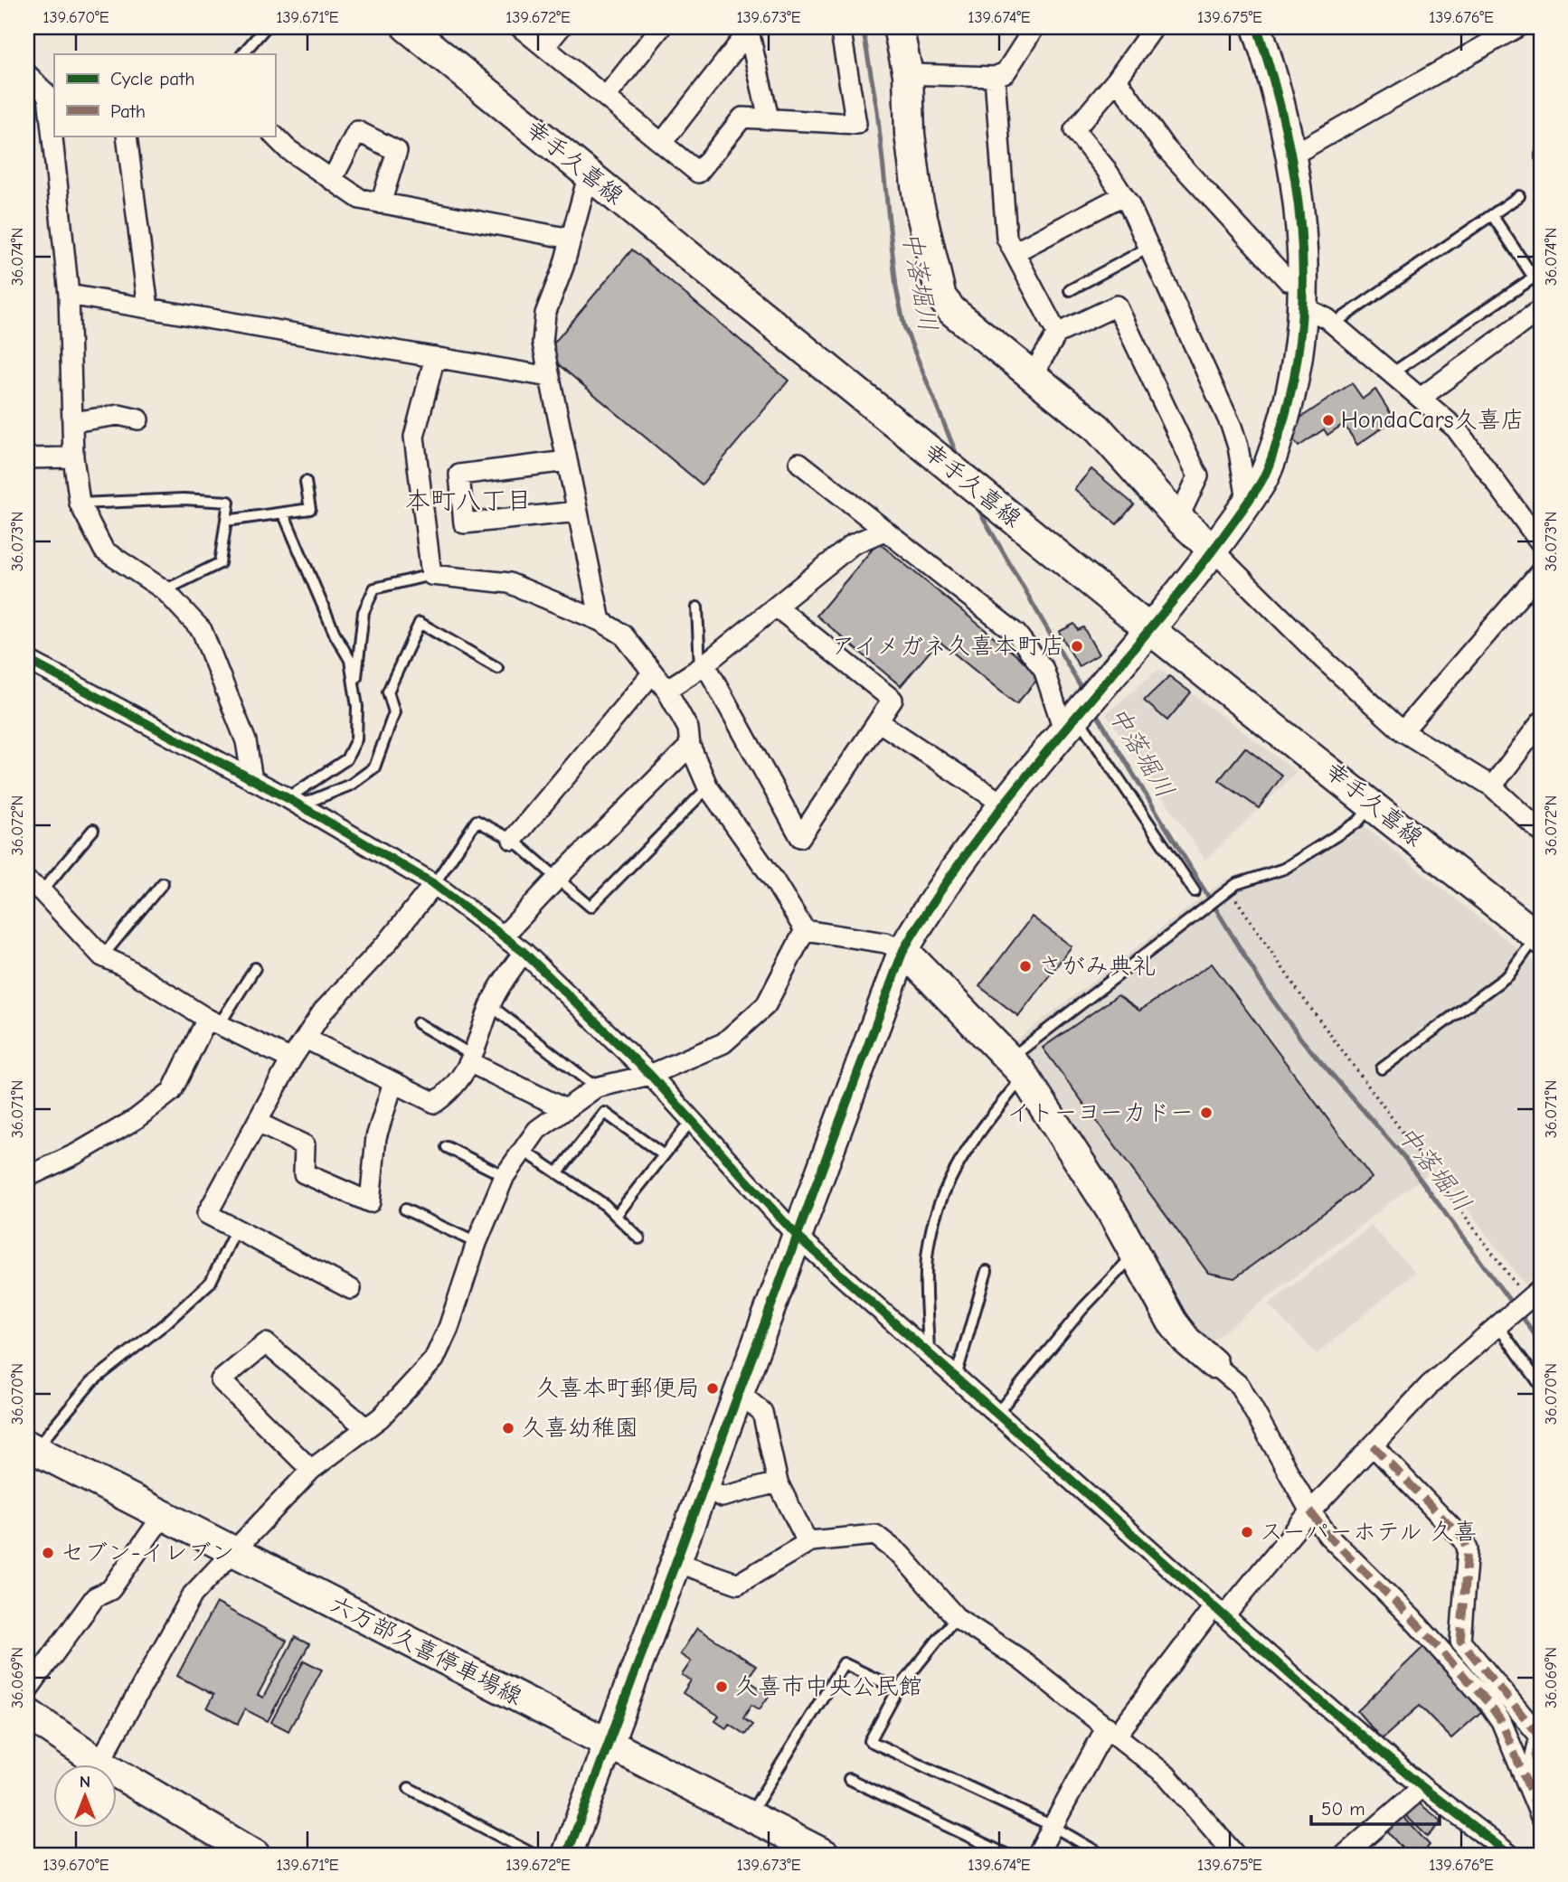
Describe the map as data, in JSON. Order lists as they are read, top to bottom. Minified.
{"streets":{"street":["幸手久喜線","六万部久喜停車場線"]},"districts":["本町八丁目"],"water":["中落堀川"],"places":["HondaCars久喜店","アイメガネ久喜本町店","さがみ典礼","イトーヨーカドー","久喜本町郵便局","久喜幼稚園","スーパーホテル 久喜","セブン-イレブン","久喜市中央公民館"],"legend":["Cycle path","Path"],"scale_bar":"50 m","north":"top","coordinates":["139.670°E","139.671°E","139.672°E","139.673°E","139.674°E","139.675°E","139.676°E","36.074°N","36.073°N","36.072°N","36.071°N","36.070°N","36.069°N"]}
